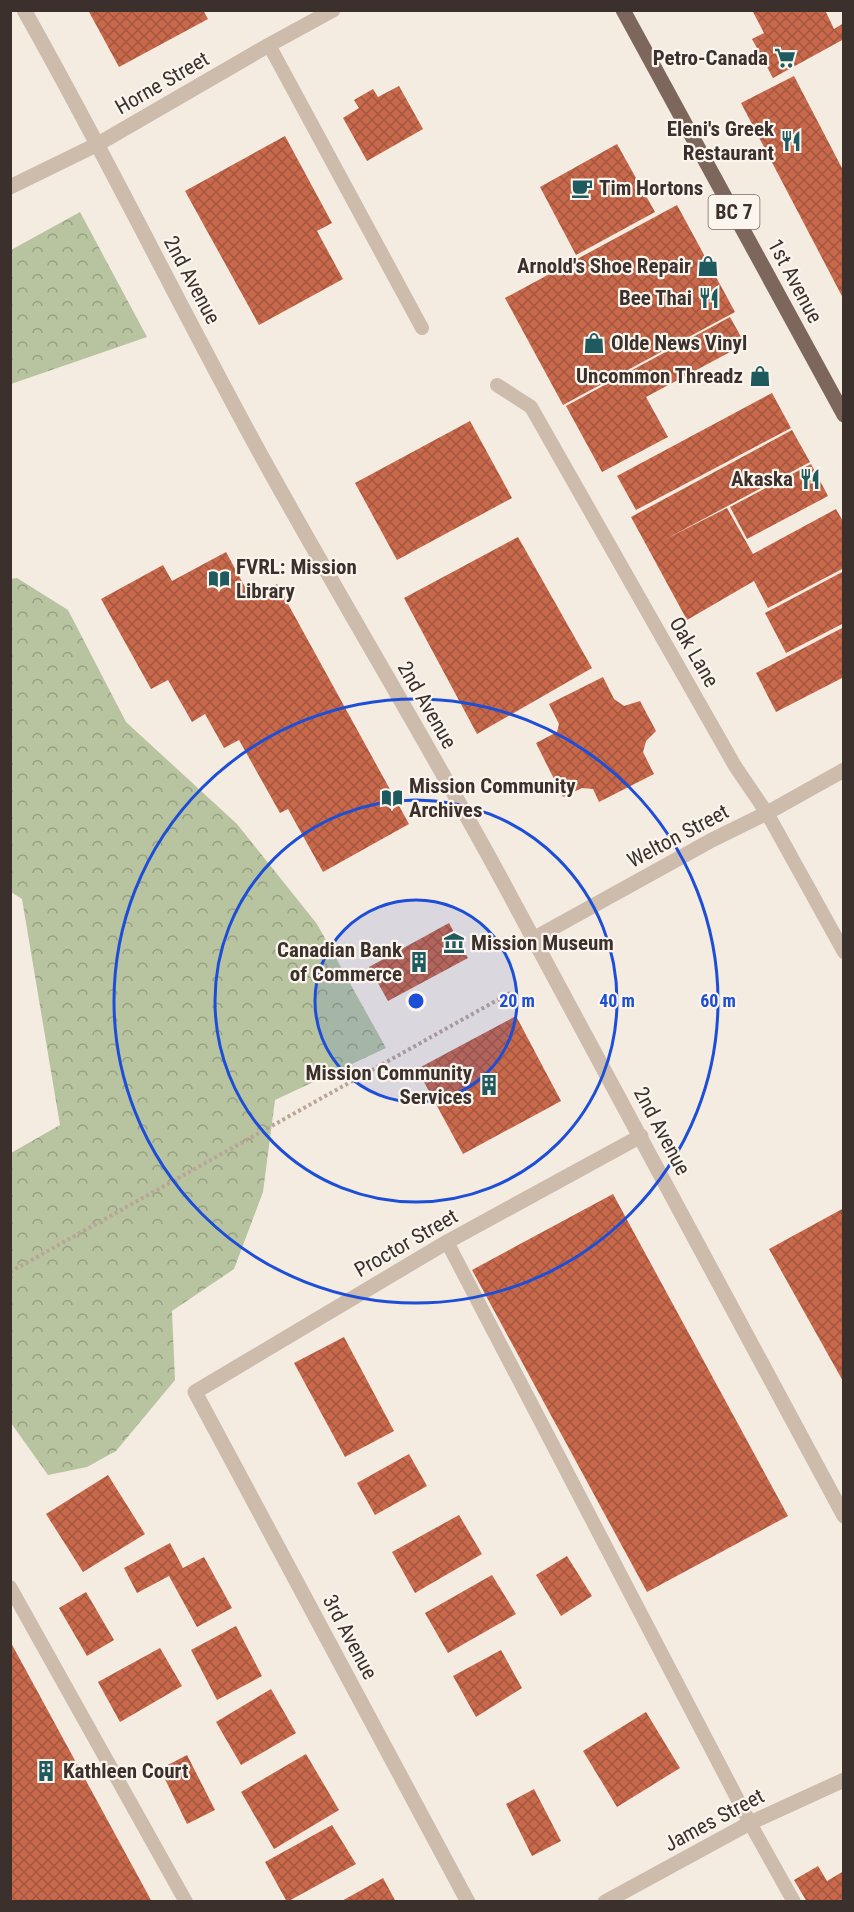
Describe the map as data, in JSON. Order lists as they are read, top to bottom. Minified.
{"streets":{"main road":["BC 7","1st Avenue"],"street":["Horne Street","2nd Avenue","Welton Street","Proctor Street","3rd Avenue","James Street"],"lane":["Oak Lane"]},"crossings":[["Horne Street","2nd Avenue"],["2nd Avenue","Welton Street"],["2nd Avenue","Proctor Street"],["Oak Lane","Welton Street"],["Proctor Street","3rd Avenue"]],"places":{"supermarket":["Petro-Canada"],"restaurant":["Eleni's Greek Restaurant","Bee Thai","Akaska"],"cafe":["Tim Hortons"],"shop":["Arnold's Shoe Repair","Olde News Vinyl","Uncommon Threadz"],"library":["FVRL: Mission Library","Mission Community Archives"],"museum":["Mission Museum"],"building":["Canadian Bank of Commerce","Mission Community Services","Kathleen Court"]},"rings":["20 m","40 m","60 m"]}
